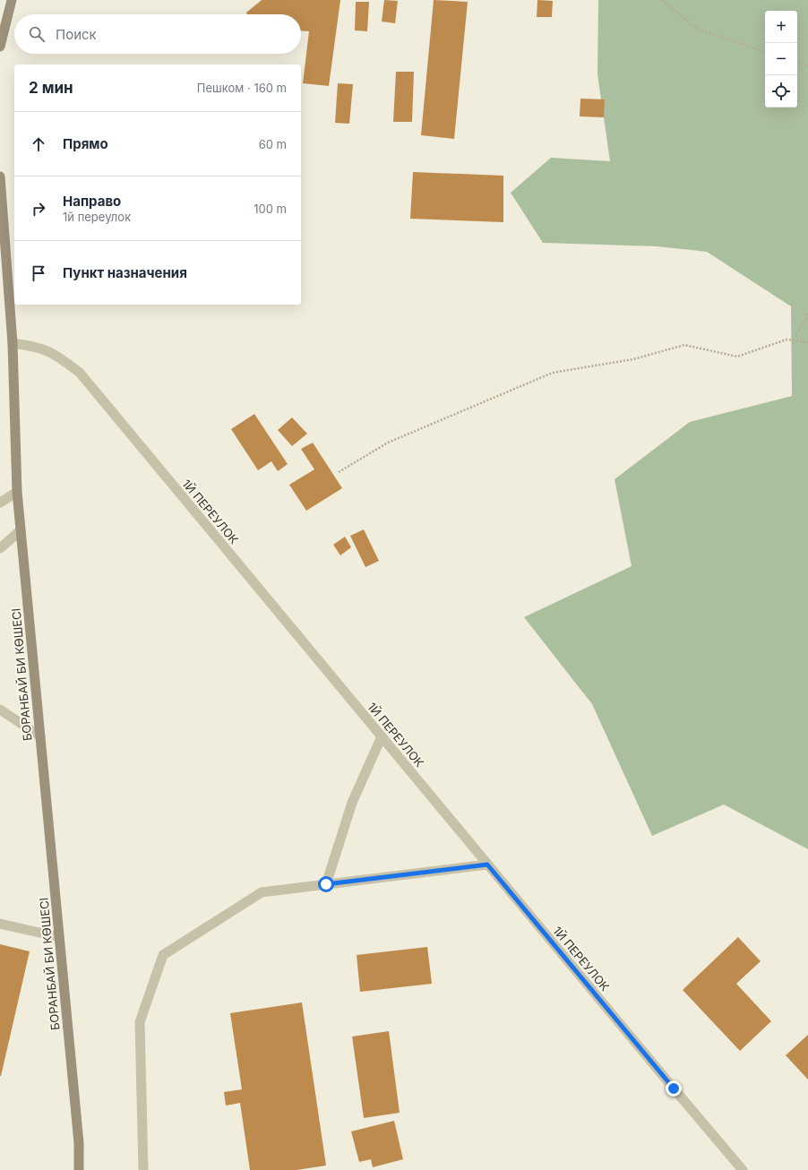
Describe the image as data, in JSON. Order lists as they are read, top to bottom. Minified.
{"streets":{"main road":["БОРАНБАЙ БИ КӨШЕСІ"],"street":["1Й ПЕРЕУЛОК"]},"crossings":[["1Й ПЕРЕУЛОК","БОРАНБАЙ БИ КӨШЕСІ"]],"page":{"map_buttons":["+","−"],"search":"Поиск","heading":["2 мин","Пешком · 160 m"],"list":[["Прямо","60 m"],["Направо","1й переулок","100 m"],"Пункт назначения"]}}
